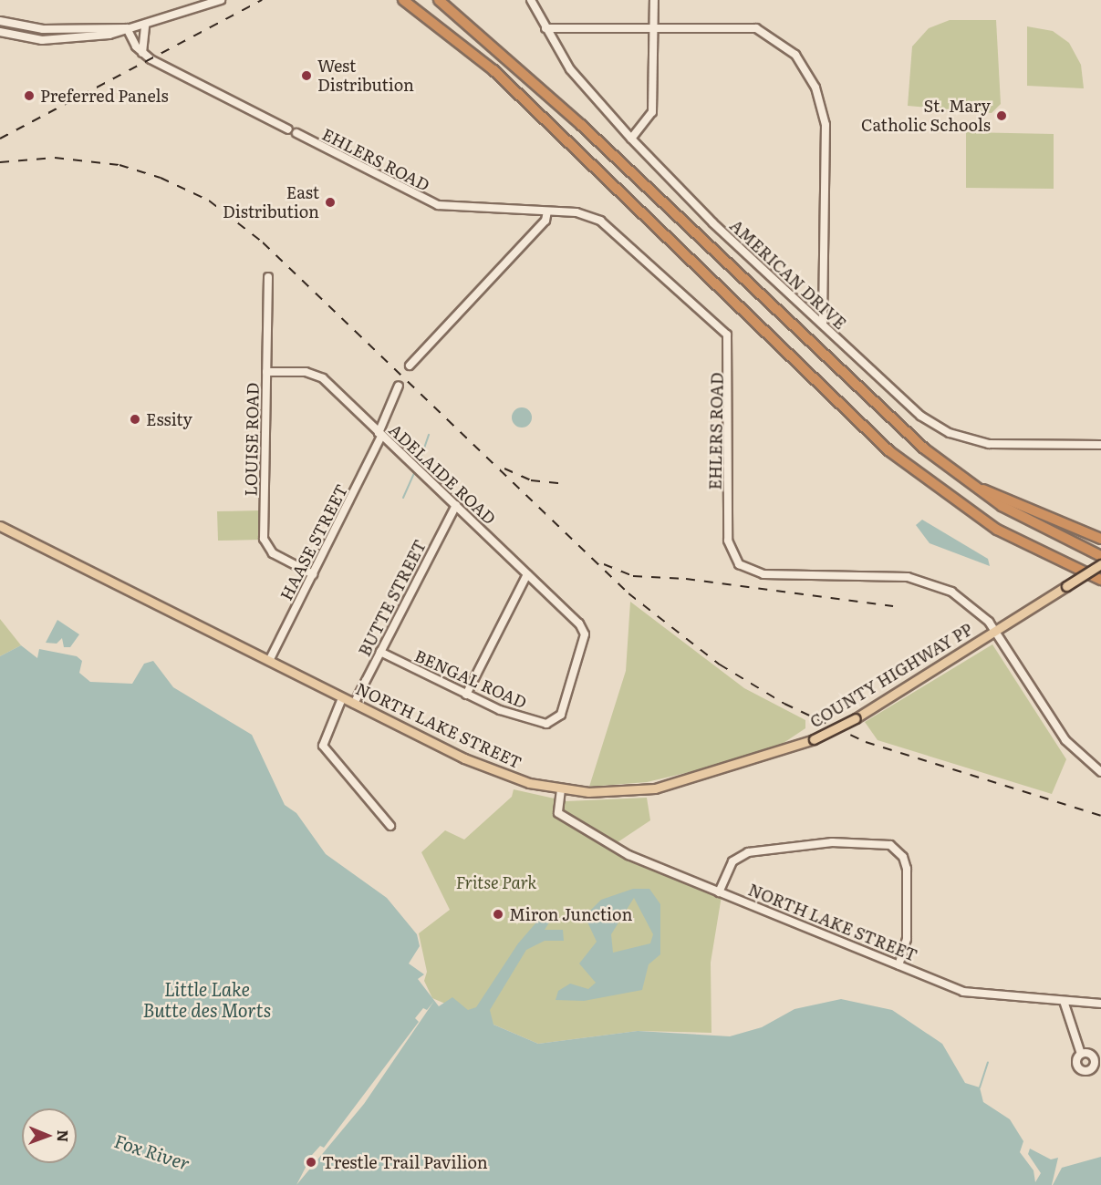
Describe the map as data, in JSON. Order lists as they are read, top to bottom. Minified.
{"streets":{"main road":["COUNTY HIGHWAY PP","NORTH LAKE STREET"],"street":["EHLERS ROAD","AMERICAN DRIVE","LOUISE ROAD","ADELAIDE ROAD","HAASE STREET","BUTTE STREET","BENGAL ROAD"]},"crossings":[["EHLERS ROAD","COUNTY HIGHWAY PP"],["LOUISE ROAD","ADELAIDE ROAD"],["LOUISE ROAD","HAASE STREET"],["ADELAIDE ROAD","HAASE STREET"],["ADELAIDE ROAD","BUTTE STREET"],["ADELAIDE ROAD","BENGAL ROAD"],["HAASE STREET","NORTH LAKE STREET"],["BUTTE STREET","BENGAL ROAD"],["BUTTE STREET","NORTH LAKE STREET"],["COUNTY HIGHWAY PP","NORTH LAKE STREET"]],"water":["Little Lake Butte des Morts","Fox River"],"parks":["Fritse Park"],"places":["West Distribution","Preferred Panels","St. Mary Catholic Schools","East Distribution","Essity","Miron Junction","Trestle Trail Pavilion"],"north":"right"}
